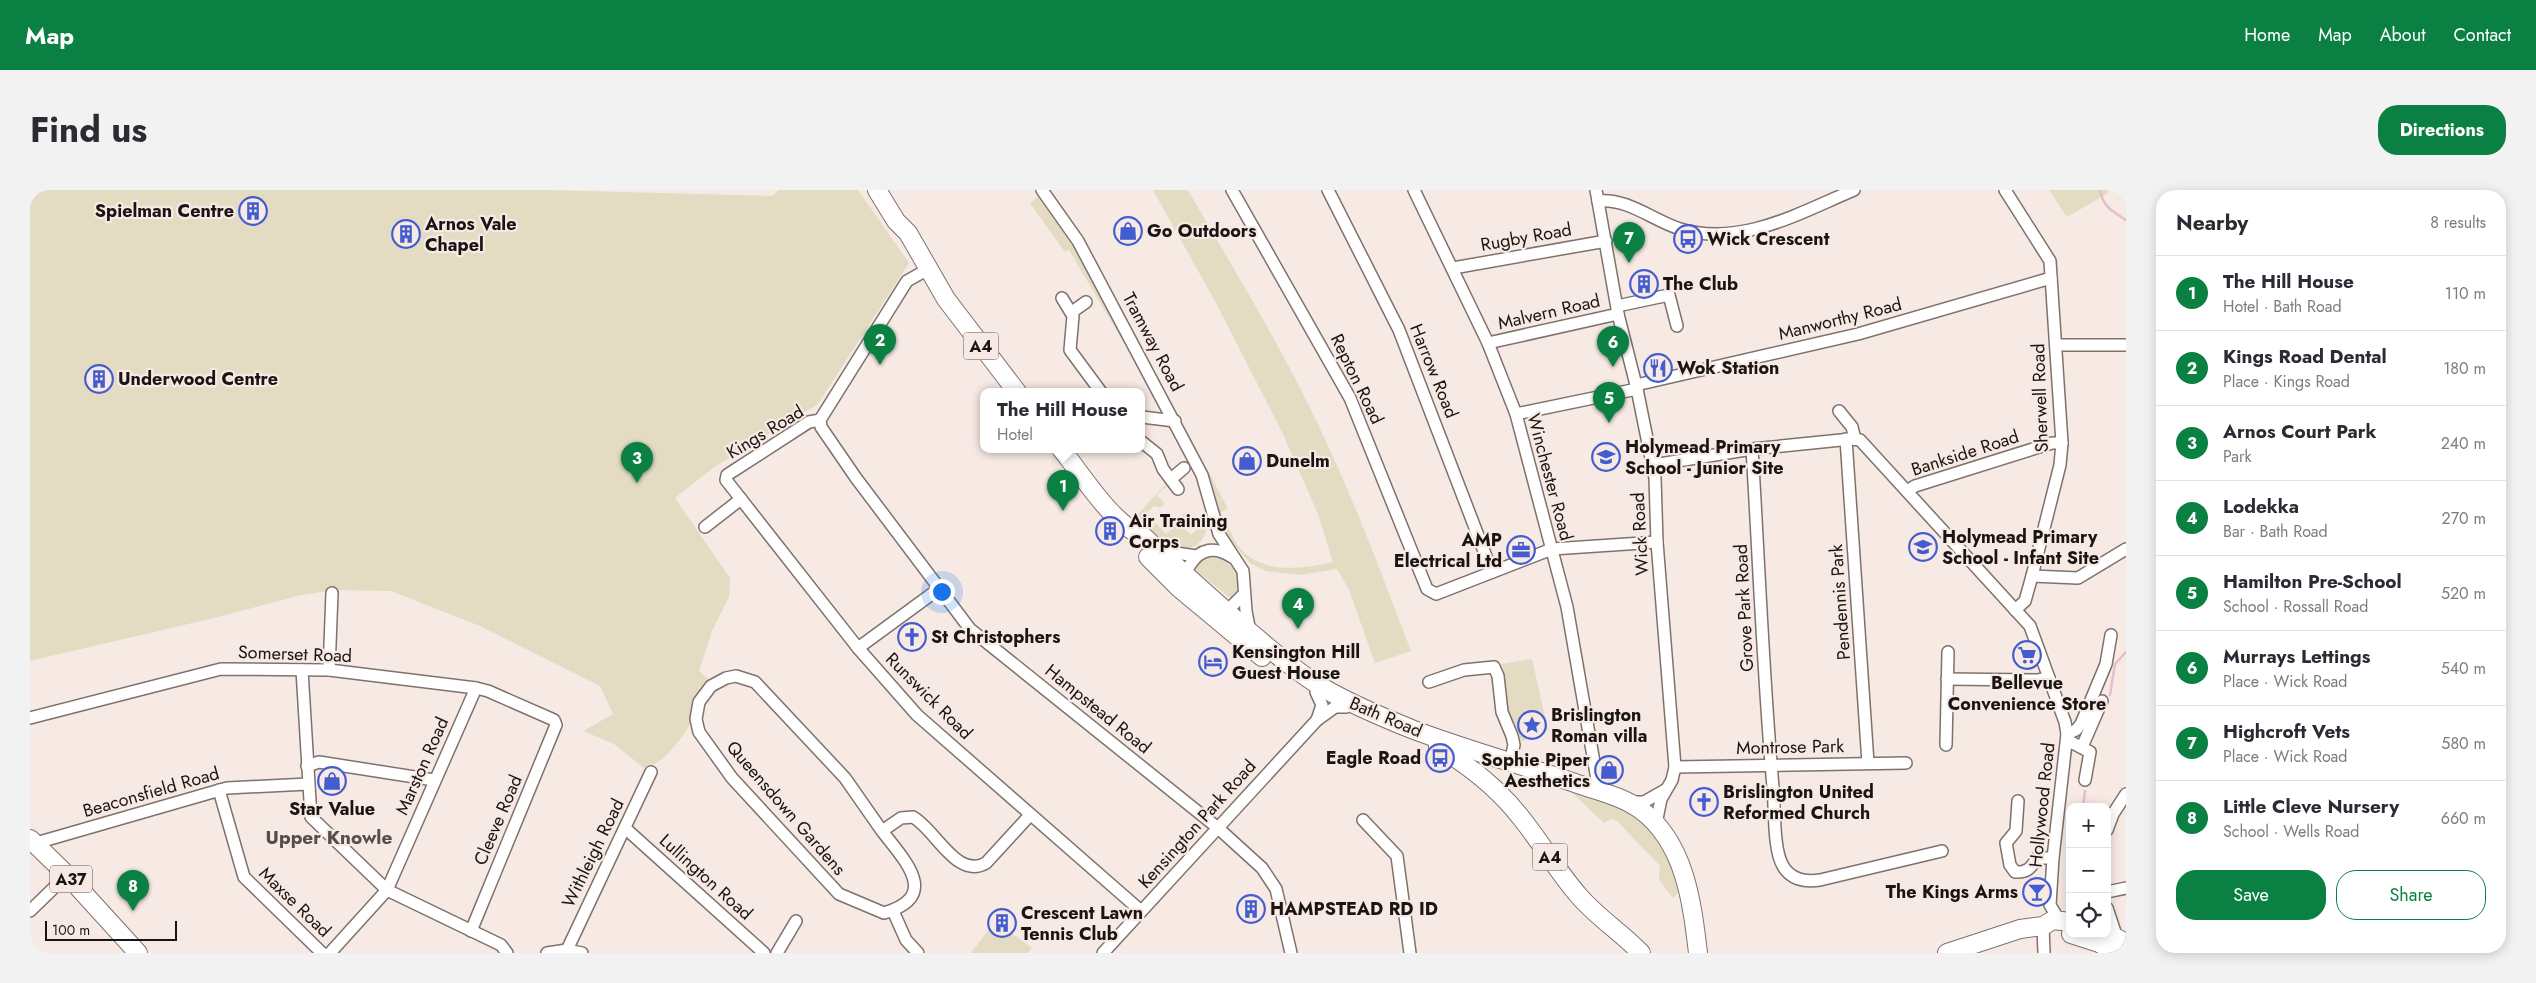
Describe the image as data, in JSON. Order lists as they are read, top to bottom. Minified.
{"streets":{"highway":["A4","Bath Road","A37"],"street":["Rugby Road","Malvern Road","Manworthy Road","Tramway Road","Harrow Road","Repton Road","Sherwell Road","Kings Road","Bankside Road","Winchester Road","Wick Road","Pendennis Park","Grove Park Road","Somerset Road","Runswick Road","Hampstead Road","Montrose Park","Marston Road","Beaconsfield Road","Hollywood Road","Queensdown Gardens","Cleeve Road","Kensington Park Road","Withleigh Road","Lullington Road","Maxse Road"]},"crossings":[["Rugby Road","Winchester Road"],["Rugby Road","Wick Road"],["Malvern Road","Winchester Road"],["Malvern Road","Wick Road"],["Manworthy Road","Sherwell Road"],["Manworthy Road","Winchester Road"],["Manworthy Road","Wick Road"],["Tramway Road","Bath Road"],["A4","Kings Road"],["A4","Winchester Road"],["A4","Wick Road"],["A4","Bath Road"],["Harrow Road","Repton Road"],["Sherwell Road","Bankside Road"],["Sherwell Road","Hollywood Road"],["Kings Road","Runswick Road"],["Kings Road","Hampstead Road"],["Bankside Road","Hollywood Road"],["Wick Road","Montrose Park"],["Pendennis Park","Montrose Park"],["Pendennis Park","Hollywood Road"],["Grove Park Road","Montrose Park"],["Somerset Road","Marston Road"],["Somerset Road","Cleeve Road"],["Runswick Road","Kensington Park Road"],["Hampstead Road","Kensington Park Road"],["Bath Road","Kensington Park Road"],["Beaconsfield Road","A37"],["Beaconsfield Road","Maxse Road"],["Withleigh Road","Lullington Road"]],"districts":["Upper Knowle"],"places":{"building":["Spielman Centre","Arnos Vale Chapel","The Club","Underwood Centre","Air Training Corps","HAMPSTEAD RD ID","Crescent Lawn Tennis Club"],"shop":["Go Outdoors","Dunelm","Sophie Piper Aesthetics","Star Value"],"bus stop":["Wick Crescent","Eagle Road"],"restaurant":["Wok Station"],"school or university":["Holymead Primary School - Junior Site","Holymead Primary School - Infant Site"],"office":["AMP Electrical Ltd"],"church":["St Christophers","Brislington United Reformed Church"],"supermarket":["Bellevue Convenience Store"],"hotel":["Kensington Hill Guest House"],"place":["Brislington Roman villa"],"bar":["The Kings Arms"]},"scale_bar":"100 m","page":{"header":"Map","nav":["Home","Map","About","Contact"],"title":"Find us","buttons":["Directions",["Save","Share"]],"heading":["Nearby","8 results"],"pins":["7","2","6","5","3","1","4","8"],"list":[{"mark":"1","name":"The Hill House","note":"Hotel · Bath Road","value":"110 m"},{"mark":"2","name":"Kings Road Dental","note":"Place · Kings Road","value":"180 m"},{"mark":"3","name":"Arnos Court Park","note":"Park","value":"240 m"},{"mark":"4","name":"Lodekka","note":"Bar · Bath Road","value":"270 m"},{"mark":"5","name":"Hamilton Pre-School","note":"School · Rossall Road","value":"520 m"},{"mark":"6","name":"Murrays Lettings","note":"Place · Wick Road","value":"540 m"},{"mark":"7","name":"Highcroft Vets","note":"Place · Wick Road","value":"580 m"},{"mark":"8","name":"Little Cleve Nursery","note":"School · Wells Road","value":"660 m"}],"popup":["The Hill House","Hotel"],"map_buttons":["+","−"],"scale":"100 m"}}
